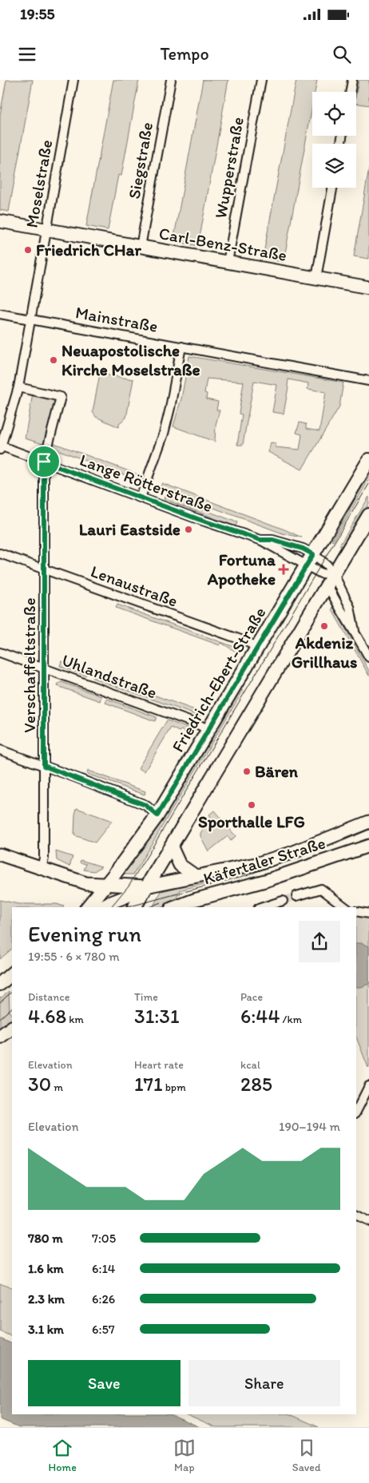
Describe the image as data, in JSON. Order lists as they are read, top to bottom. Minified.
{"streets":{"main road":["Carl-Benz-Straße","Friedrich-Ebert-Straße","Käfertaler Straße"],"street":["Siegstraße","Wupperstraße","Moselstraße","Mainstraße","Lange Rötterstraße","Lenaustraße","Verschaffeltstraße","Uhlandstraße"]},"crossings":[["Siegstraße","Carl-Benz-Straße"],["Wupperstraße","Carl-Benz-Straße"],["Moselstraße","Carl-Benz-Straße"],["Moselstraße","Mainstraße"],["Moselstraße","Lange Rötterstraße"],["Lange Rötterstraße","Verschaffeltstraße"],["Lange Rötterstraße","Friedrich-Ebert-Straße"],["Lenaustraße","Verschaffeltstraße"],["Lenaustraße","Friedrich-Ebert-Straße"],["Verschaffeltstraße","Uhlandstraße"],["Verschaffeltstraße","Käfertaler Straße"],["Uhlandstraße","Friedrich-Ebert-Straße"],["Friedrich-Ebert-Straße","Käfertaler Straße"]],"places":{"other":["Friedrich CHar","Neuapostolische Kirche Moselstraße","Lauri Eastside","Akdeniz Grillhaus","Bären","Sporthalle LFG"],"health":["Fortuna Apotheke"]},"page":{"status":"19:55","header":"Tempo","heading":["Evening run","19:55 · 6 × 780 m"],"stats":[["Distance","4.68 km"],["Time","31:31"],["Pace","6:44 /km"],["Elevation","30 m"],["Heart rate","171 bpm"],["kcal","285"]],"chart":["Elevation","190–194 m"],"list":[{"name":"780 m","note":"7:05"},{"name":"1.6 km","note":"6:14"},{"name":"2.3 km","note":"6:26"},{"name":"3.1 km","note":"6:57"}],"buttons":["Save","Share"],"tabs":["Home","Map","Saved"]}}
